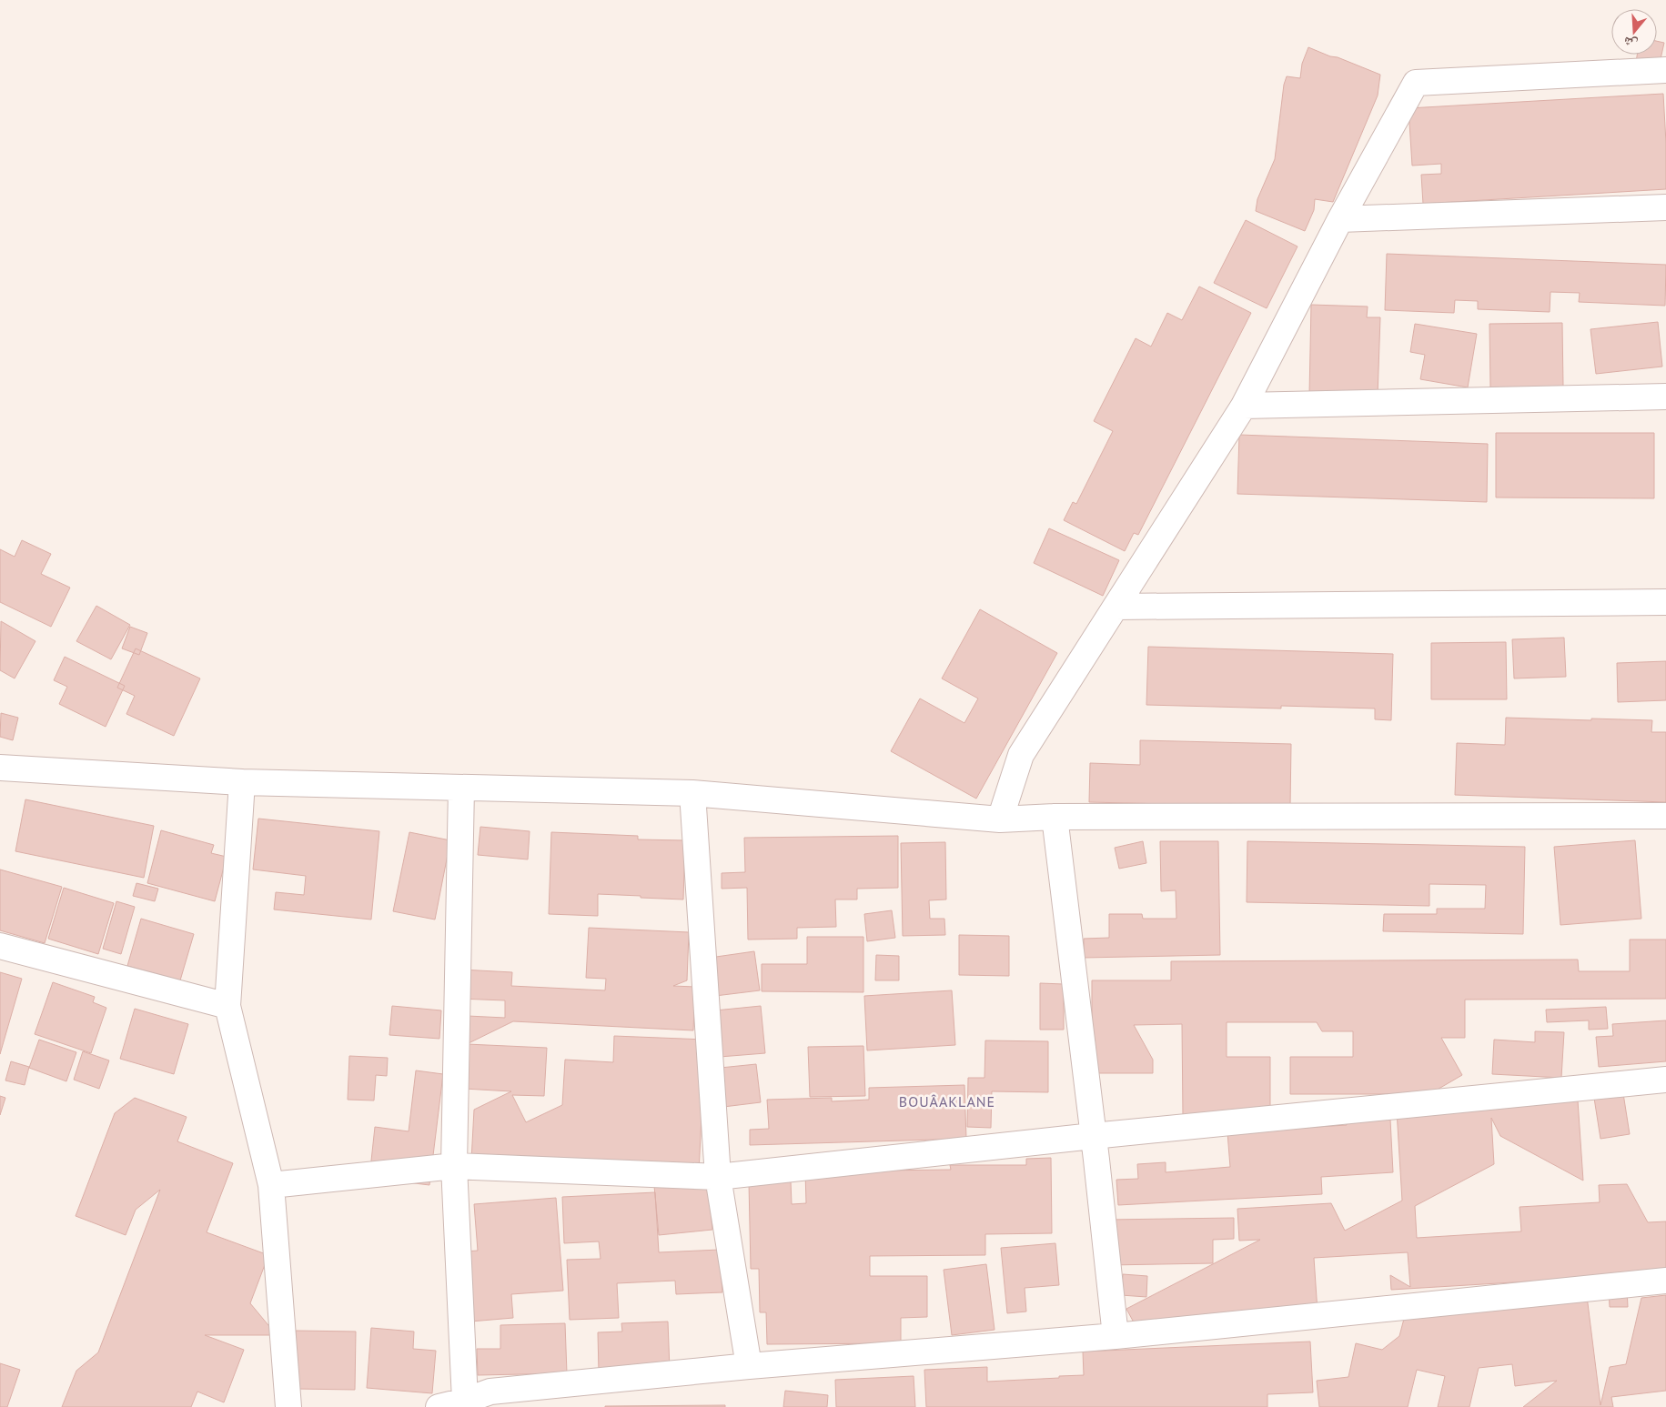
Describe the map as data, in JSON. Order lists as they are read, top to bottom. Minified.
{"districts":["BOUÂAKLANE"],"north":"bottom"}
